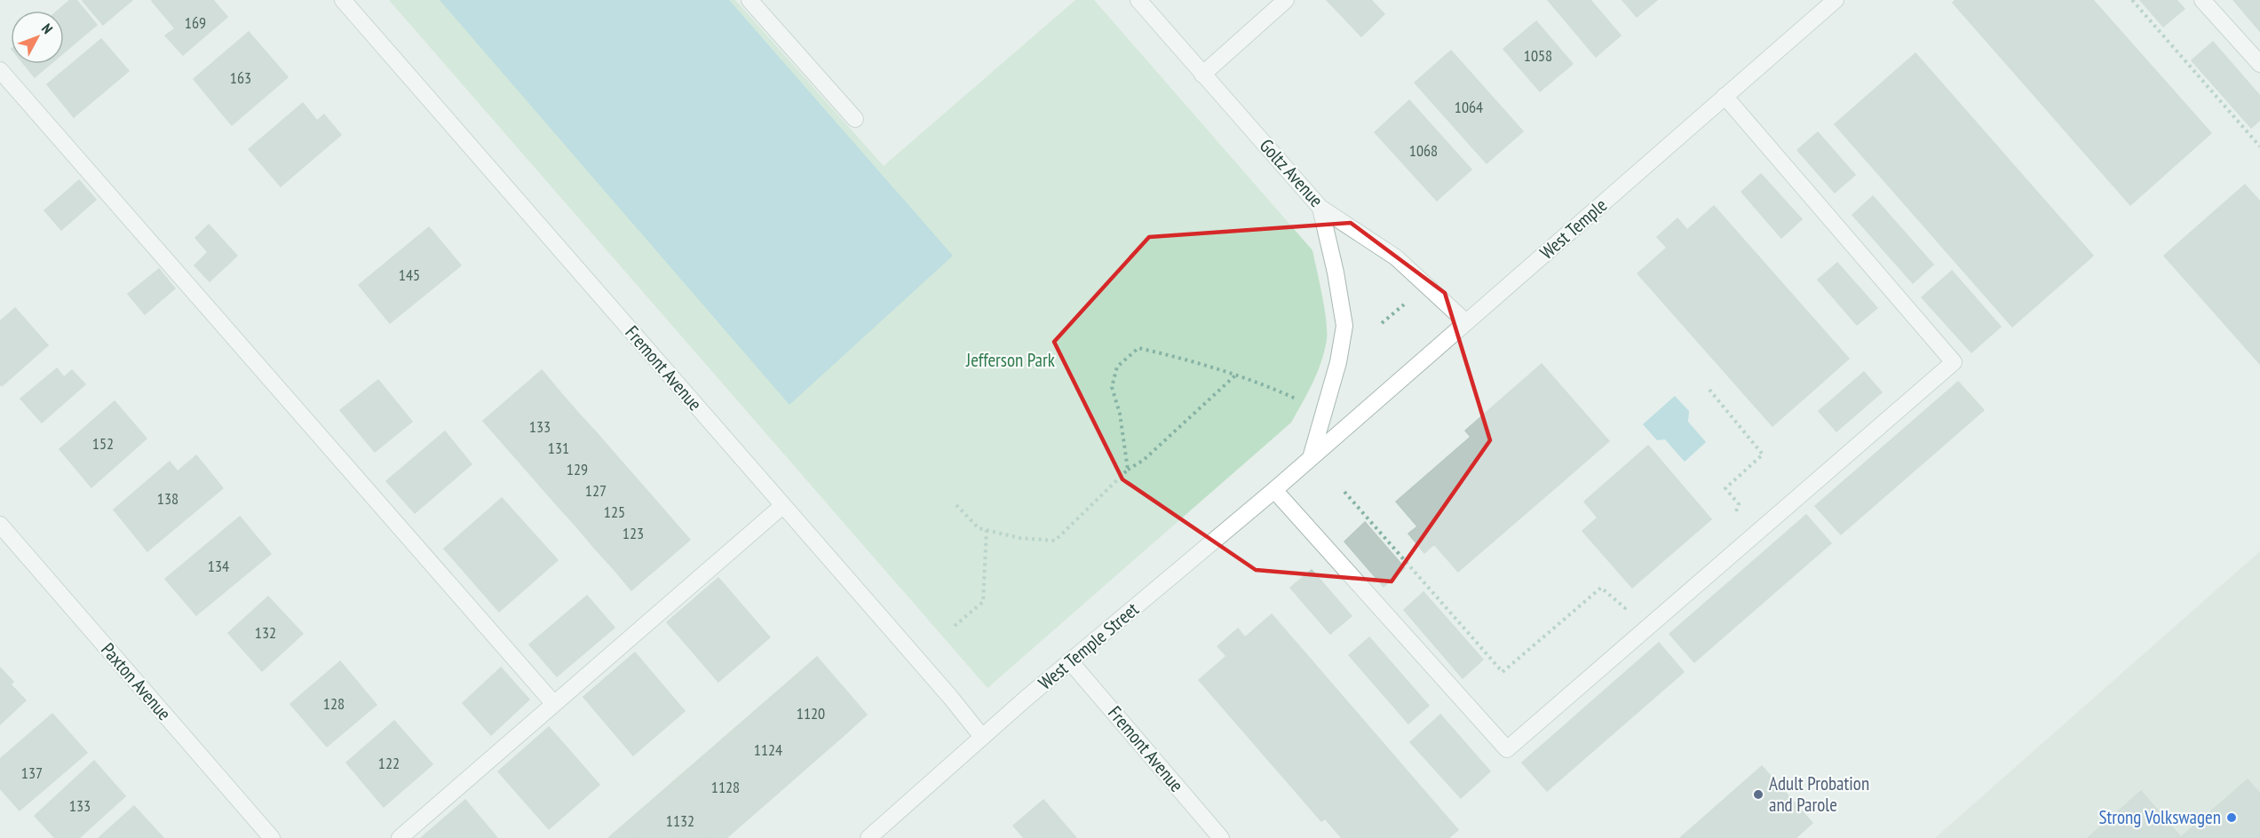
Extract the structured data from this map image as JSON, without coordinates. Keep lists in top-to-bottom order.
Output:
{
  "streets": {
    "street": [
      "Goltz Avenue",
      "West Temple",
      "Fremont Avenue",
      "West Temple Street",
      "Paxton Avenue"
    ]
  },
  "crossings": [
    ["Goltz Avenue", "West Temple"],
    ["West Temple", "West Temple Street"],
    ["Fremont Avenue", "West Temple Street"]
  ],
  "parks": ["Jefferson Park"],
  "places": ["Adult Probation and Parole", "Strong Volkswagen"],
  "house_numbers": [
    "169",
    "1058",
    "163",
    "1064",
    "1068",
    "145",
    "133",
    "152",
    "131",
    "129",
    "127",
    "138",
    "125",
    "123",
    "134",
    "132",
    "128",
    "1120",
    "1124",
    "122",
    "137",
    "1128",
    "133",
    "1132"
  ],
  "north": "top right"
}
